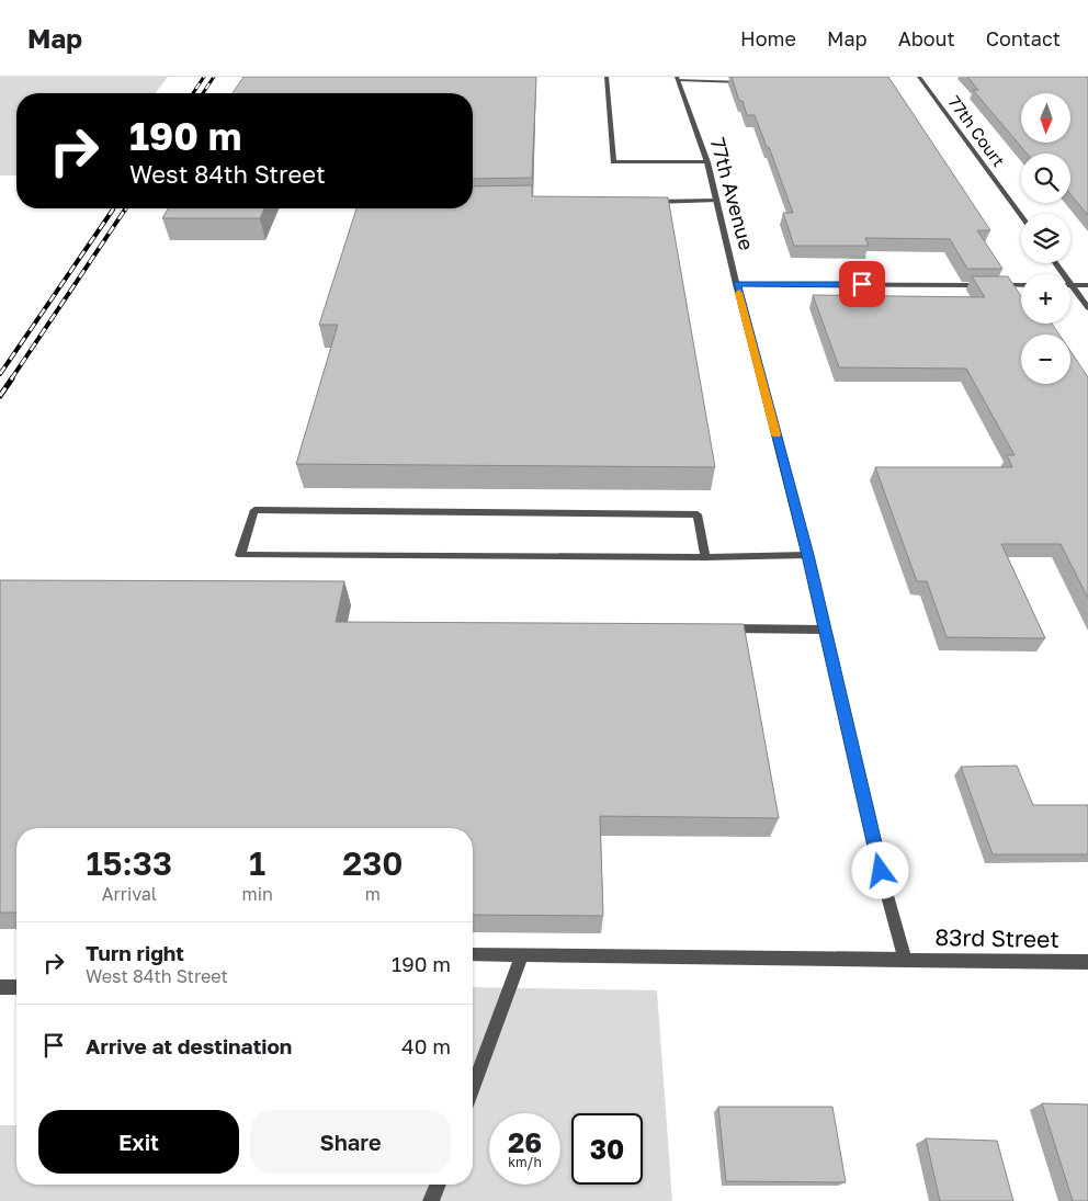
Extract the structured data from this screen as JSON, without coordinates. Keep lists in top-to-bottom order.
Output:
{
  "streets": {
    "street": ["77th Court", "77th Avenue", "83rd Street"]
  },
  "crossings": [
    ["77th Avenue", "83rd Street"]
  ],
  "north": "bottom",
  "page": {
    "header": "Map",
    "nav": [
      "Home",
      "Map",
      "About",
      "Contact"
    ],
    "map_buttons": ["+", "−"],
    "turn": ["190 m", "West 84th Street"],
    "eta": [
      "15:33",
      "Arrival",
      "1",
      "min",
      "230",
      "m"
    ],
    "list": [
      {
        "name": "Turn right",
        "note": "West 84th Street",
        "value": "190 m"
      },
      {
        "name": "Arrive at destination",
        "value": "40 m"
      }
    ],
    "buttons": ["Exit", "Share"],
    "speed": "26 km/h",
    "limit": "30"
  }
}
